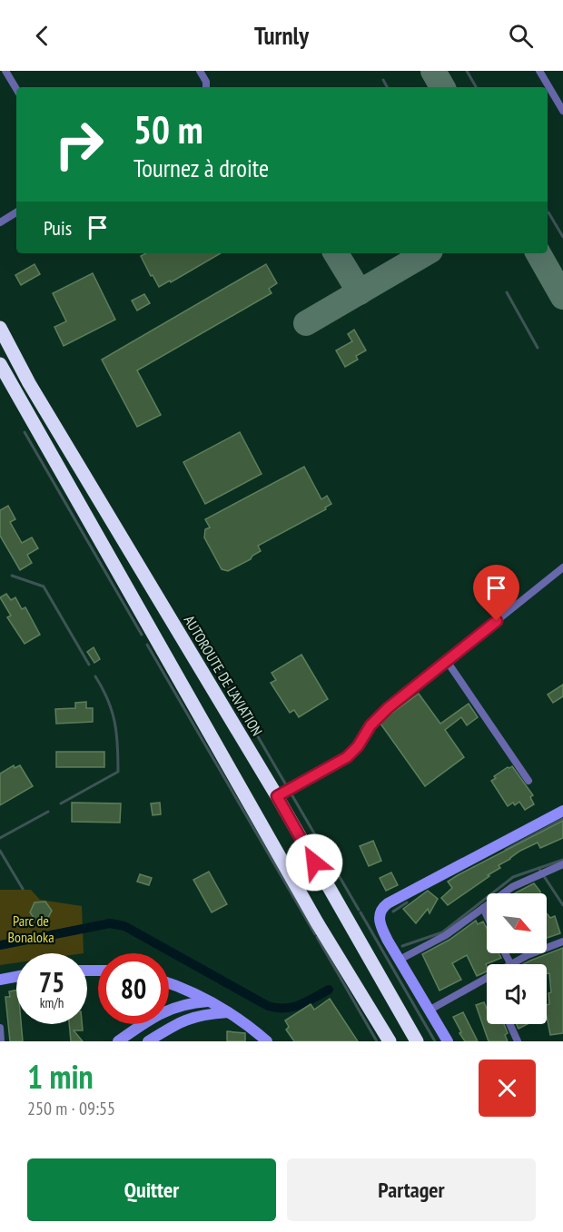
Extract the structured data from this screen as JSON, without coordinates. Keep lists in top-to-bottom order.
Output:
{
  "streets": {
    "highway": ["AUTOROUTE DE L'AVIATION"]
  },
  "parks": ["Parc de Bonaloka"],
  "north": "bottom right",
  "page": {
    "header": "Turnly",
    "turn": ["50 m", "Tournez à droite"],
    "then": "Puis",
    "speed": "75 km/h",
    "limit": "80",
    "heading": ["1 min", "250 m · 09:55"],
    "buttons": ["Quitter", "Partager"]
  }
}
